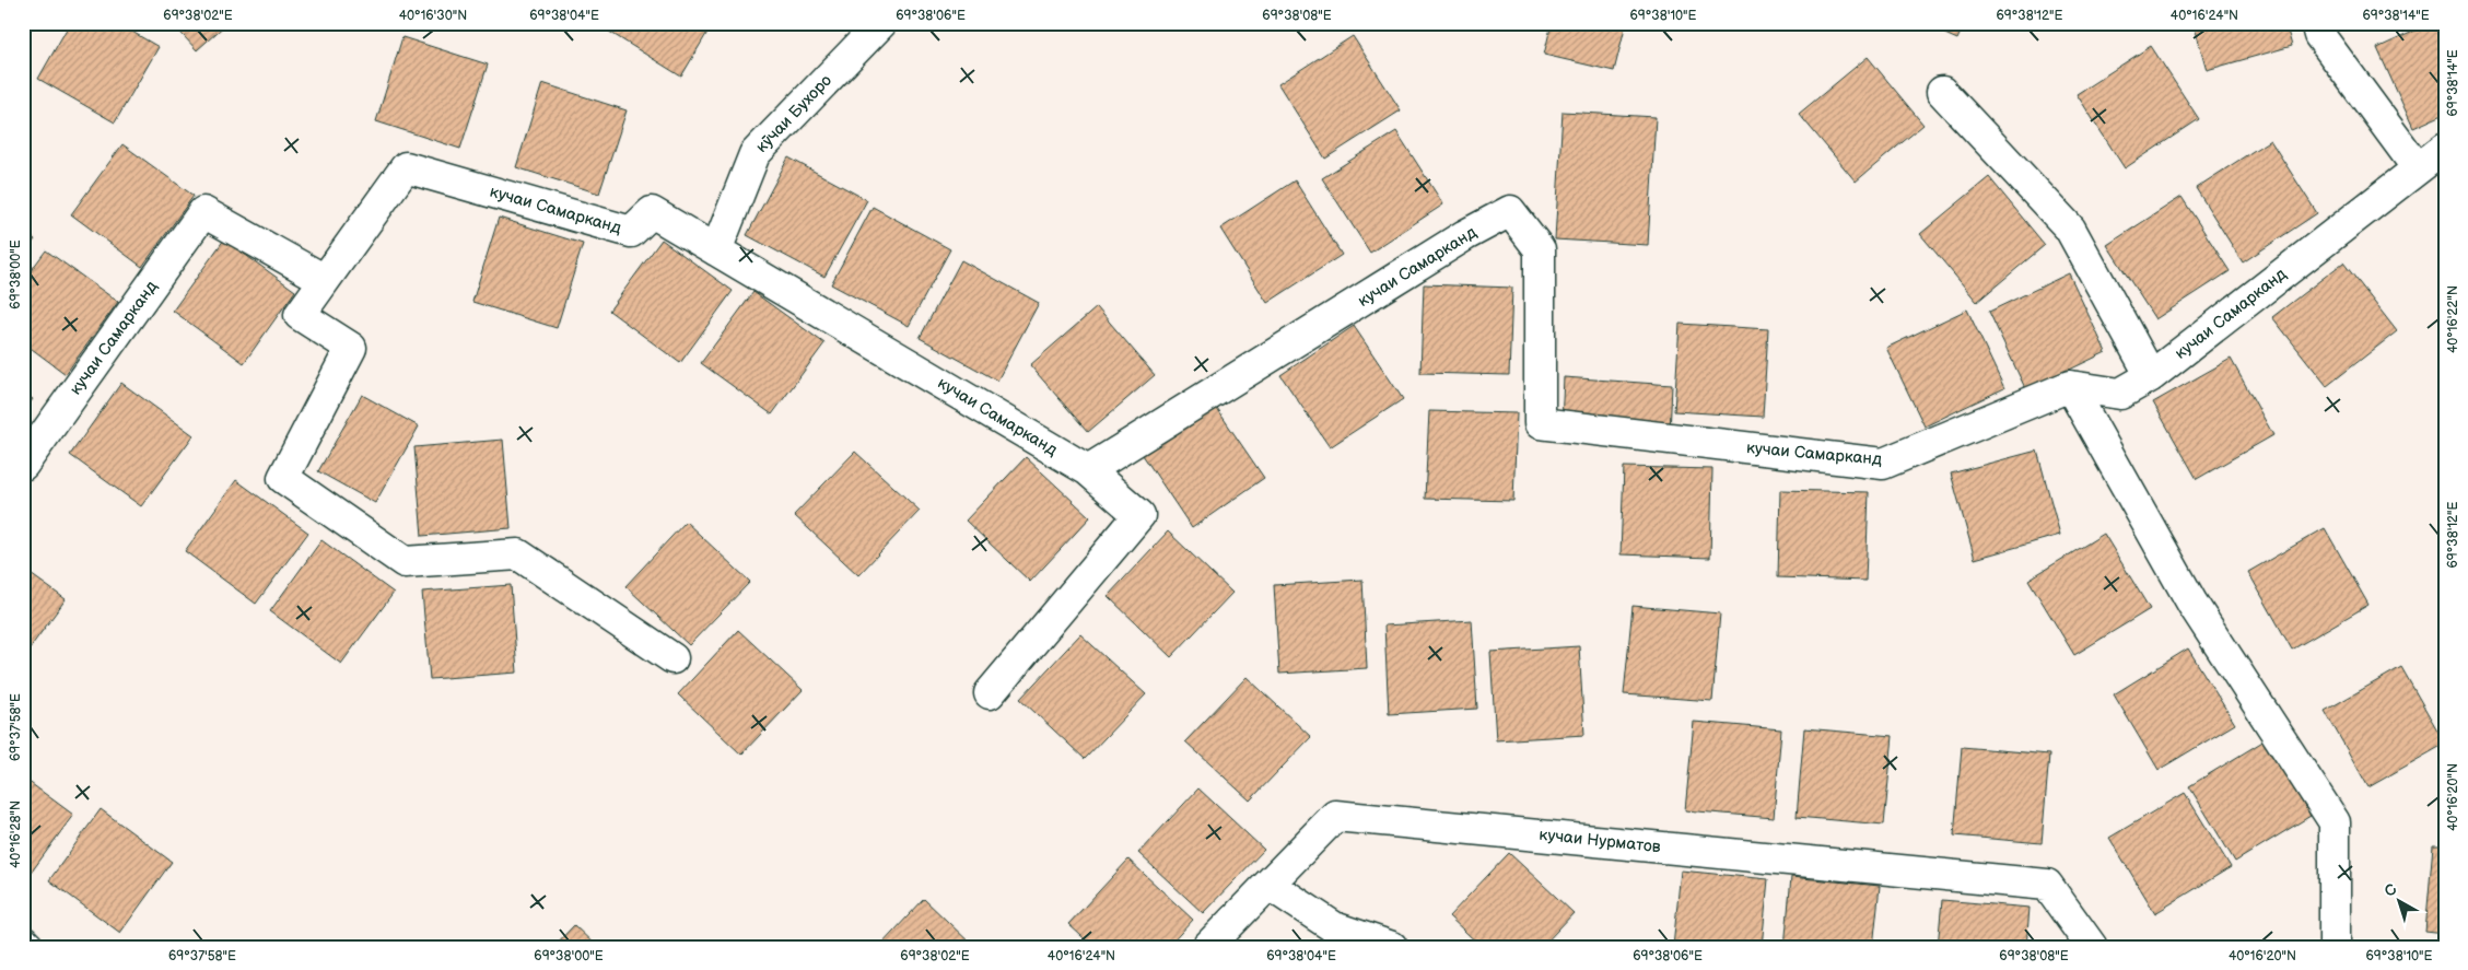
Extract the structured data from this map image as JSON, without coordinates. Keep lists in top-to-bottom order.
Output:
{
  "streets": {
    "street": ["кӯчаи Бухоро", "кучаи Самарканд", "кучаи Нурматов"]
  },
  "crossings": [
    ["кӯчаи Бухоро", "кучаи Самарканд"]
  ],
  "north": "top left",
  "coordinates": [
    "69°38'02\"E",
    "40°16'30\"N",
    "69°38'04\"E",
    "69°38'06\"E",
    "69°38'08\"E",
    "69°38'10\"E",
    "69°38'12\"E",
    "40°16'24\"N",
    "69°38'14\"E",
    "69°38'00\"E",
    "40°16'22\"N",
    "69°37'58\"E",
    "40°16'20\"N",
    "40°16'28\"N"
  ]
}
